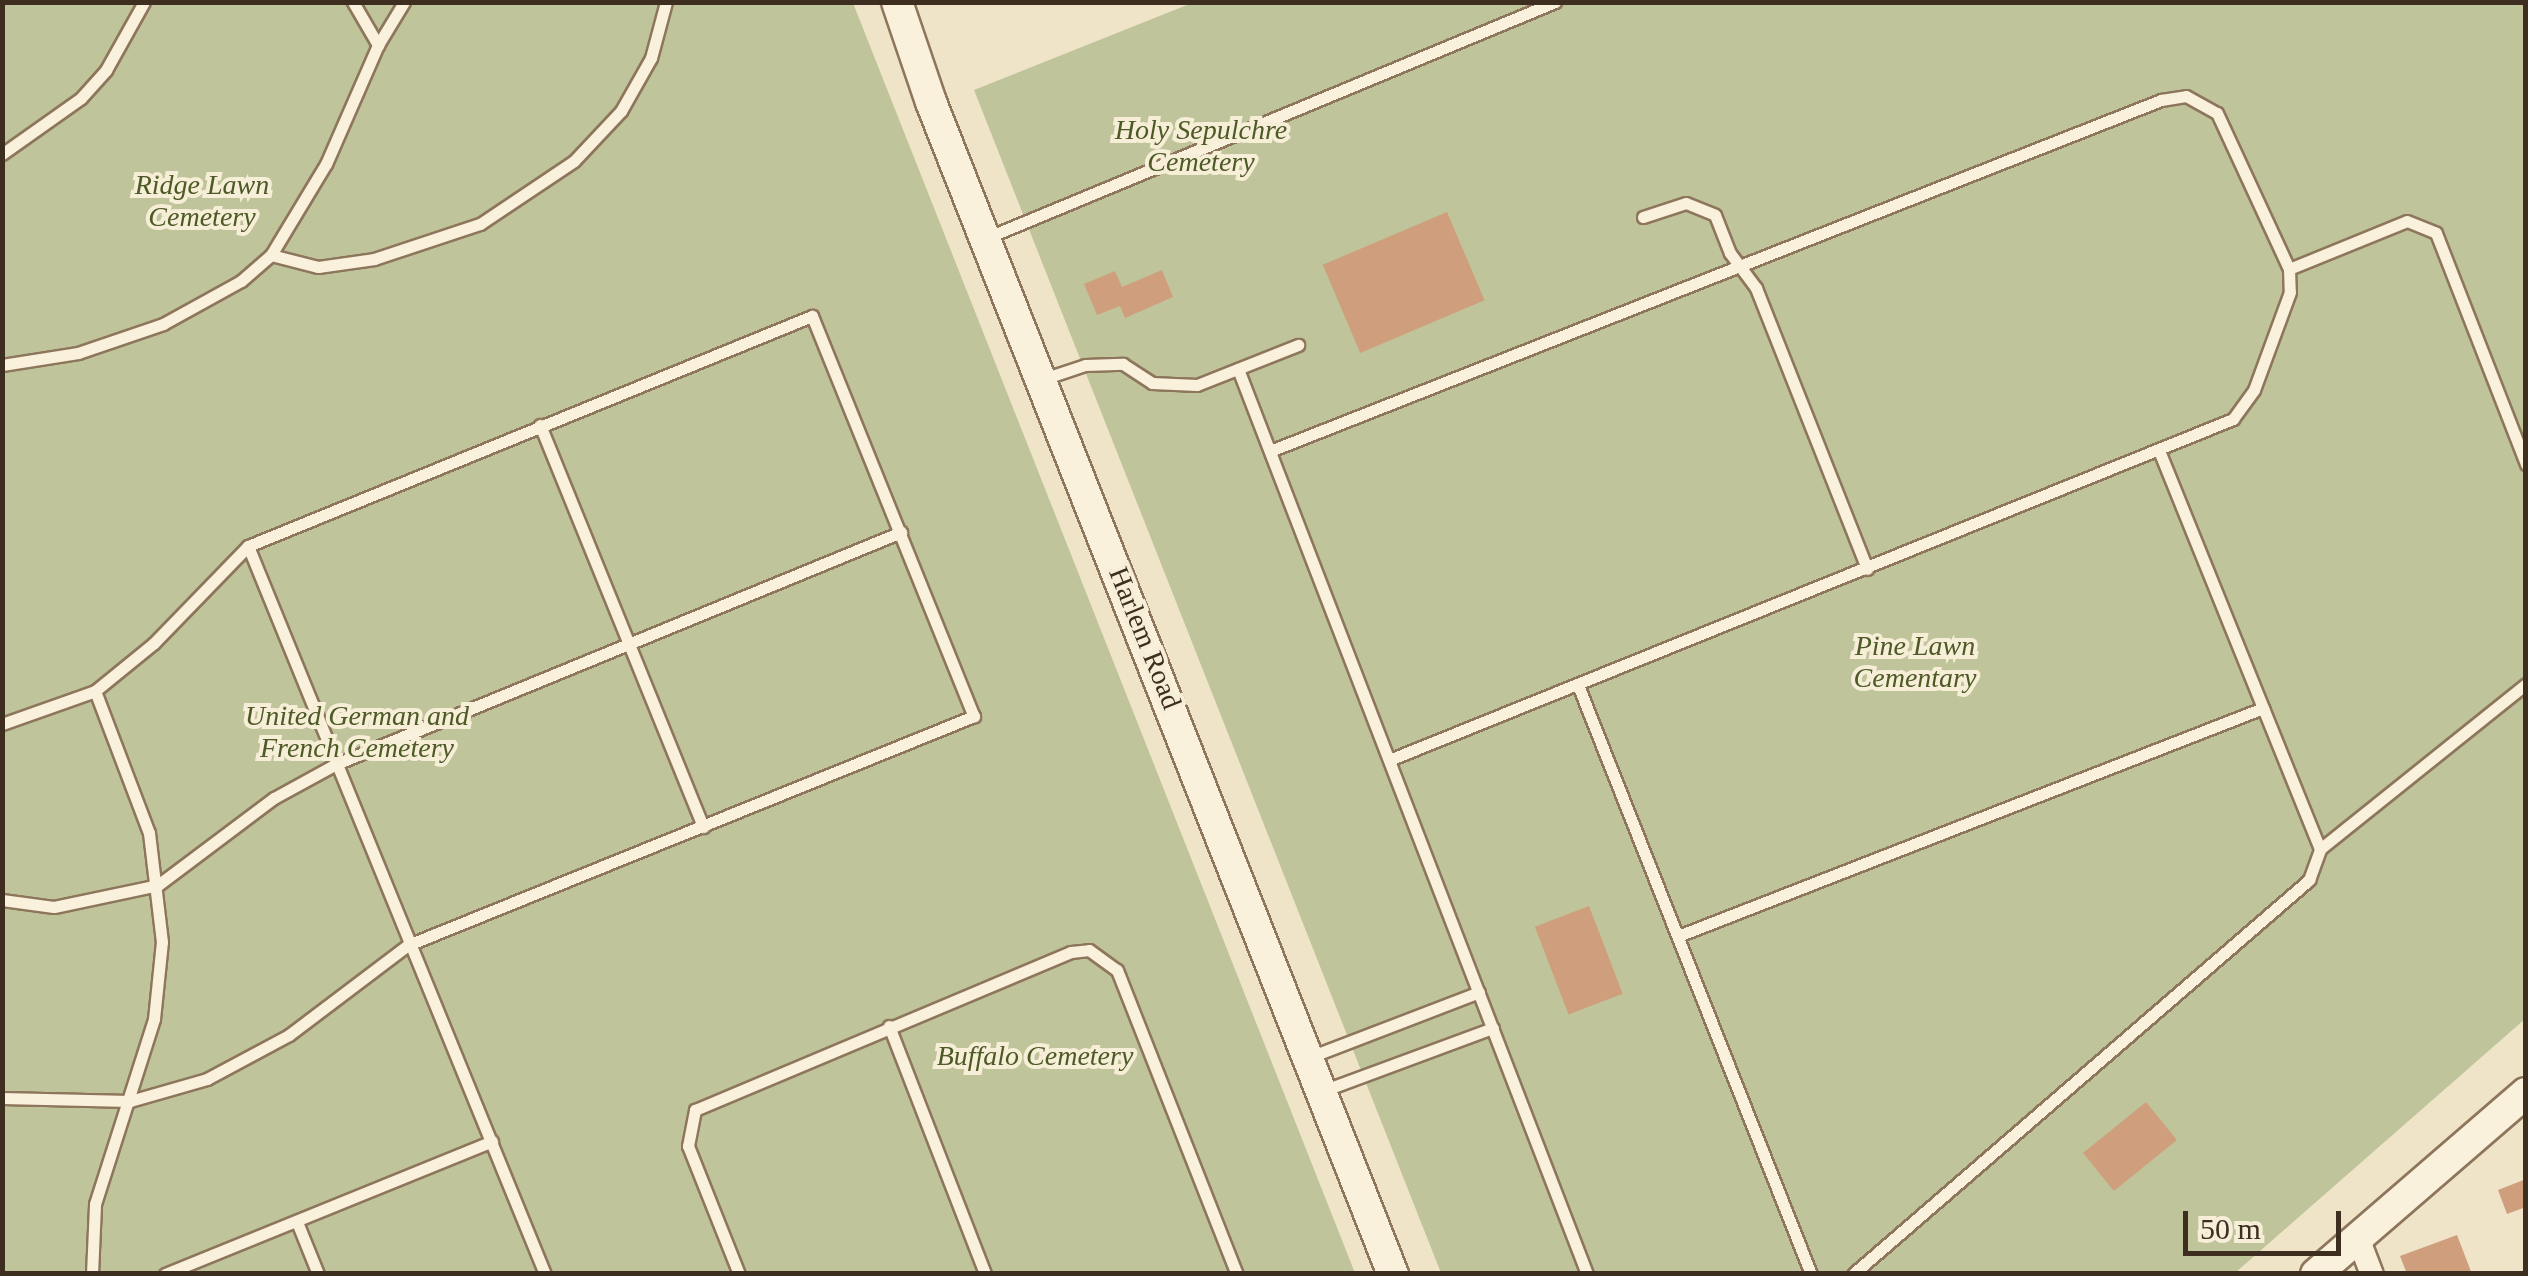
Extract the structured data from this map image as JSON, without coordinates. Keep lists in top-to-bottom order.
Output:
{
  "streets": {
    "main road": ["Harlem Road"]
  },
  "parks": [
    "Holy Sepulchre Cemetery",
    "Ridge Lawn Cemetery",
    "Pine Lawn Cementary",
    "United German and French Cemetery",
    "Buffalo Cemetery"
  ],
  "scale_bar": "50 m"
}
